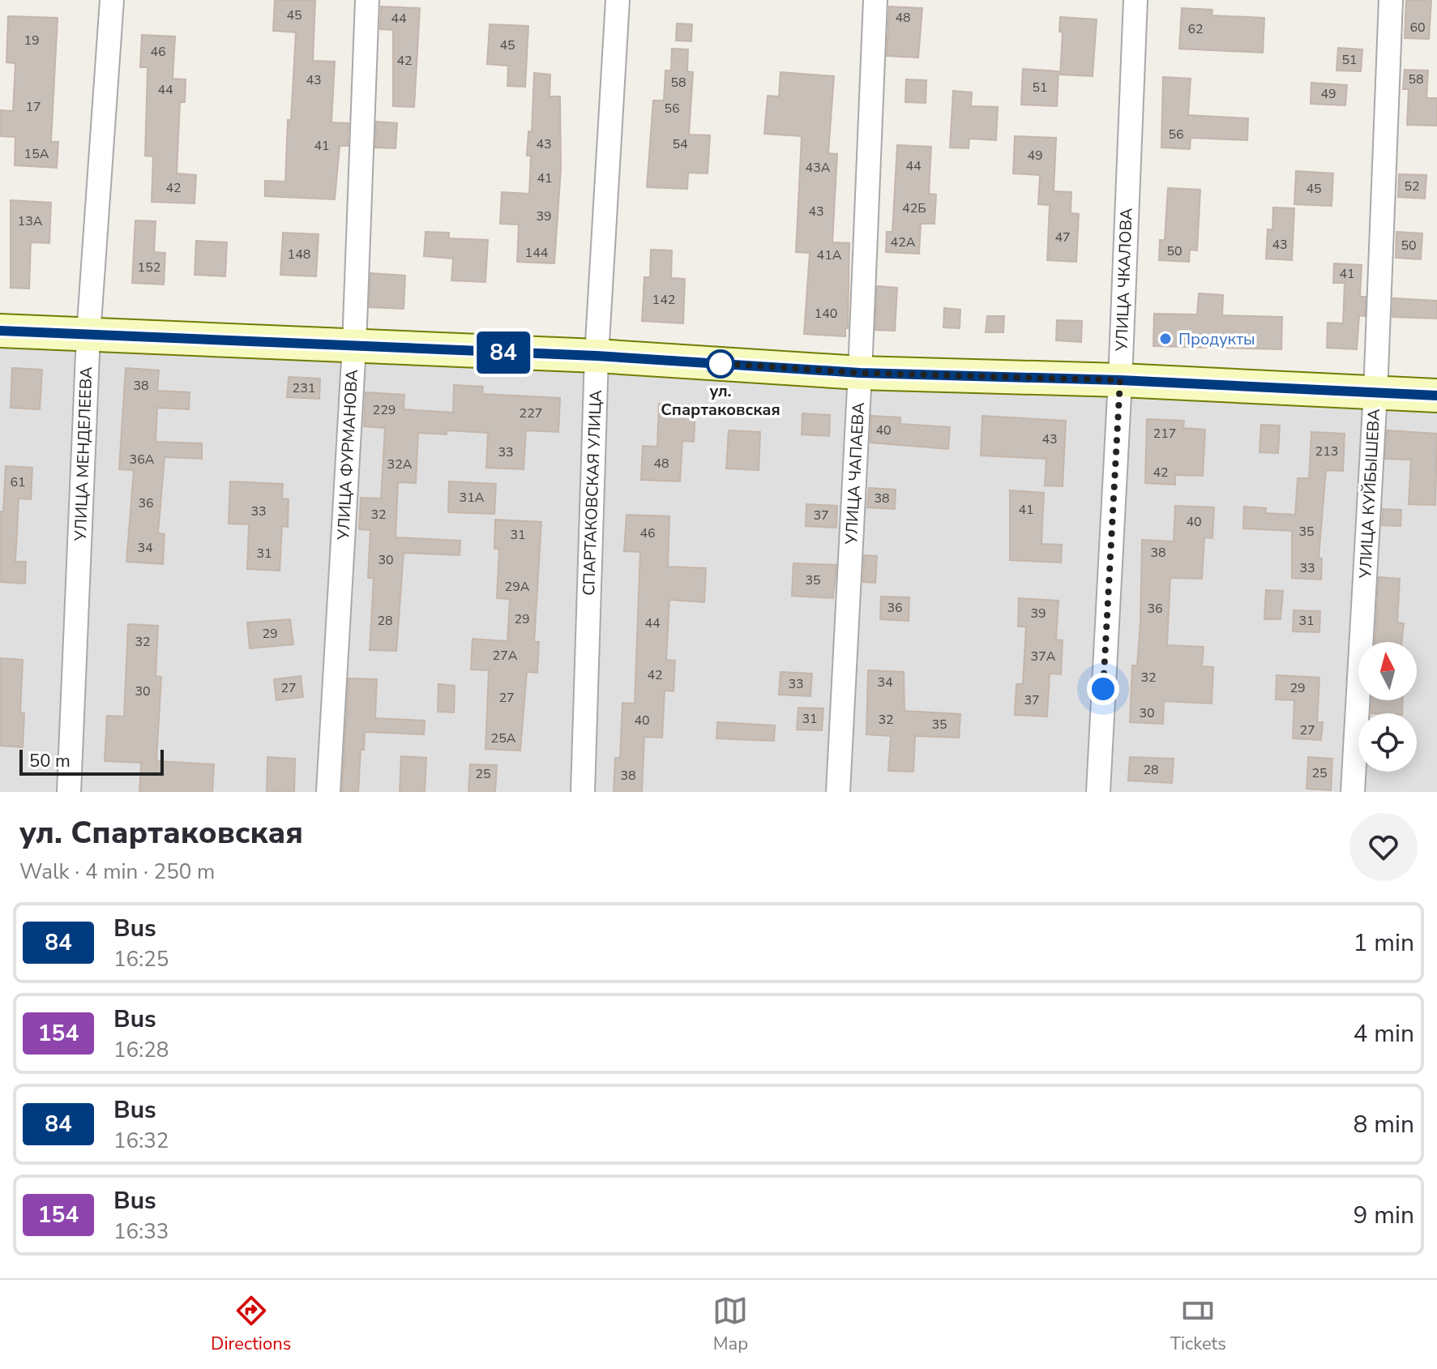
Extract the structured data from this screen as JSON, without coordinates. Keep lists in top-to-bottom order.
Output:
{
  "streets": {
    "street": [
      "УЛИЦА ЧКАЛОВА",
      "УЛИЦА МЕНДЕЛЕЕВА",
      "УЛИЦА ФУРМАНОВА",
      "УЛИЦА ЧАПАЕВА",
      "СПАРТАКОВСКАЯ УЛИЦА",
      "УЛИЦА КУЙБЫШЕВА"
    ]
  },
  "places": ["Продукты", "ул. Спартаковская"],
  "lines": ["bus line 84"],
  "house_numbers": [
    "45",
    "48",
    "44",
    "60",
    "62",
    "19",
    "45",
    "46",
    "51",
    "42",
    "58",
    "43",
    "58",
    "51",
    "44",
    "49",
    "17",
    "56",
    "56",
    "43",
    "54",
    "41",
    "15А",
    "49",
    "44",
    "43А",
    "41",
    "52",
    "42",
    "45",
    "42Б",
    "43",
    "39",
    "13А",
    "47",
    "42А",
    "43",
    "50",
    "50",
    "144",
    "148",
    "41А",
    "152",
    "41",
    "142",
    "140",
    "38",
    "231",
    "229",
    "227",
    "40",
    "217",
    "43",
    "213",
    "33",
    "36А",
    "48",
    "32А",
    "42",
    "61",
    "31А",
    "38",
    "36",
    "41",
    "33",
    "32",
    "37",
    "40",
    "35",
    "46",
    "31",
    "34",
    "38",
    "31",
    "30",
    "33",
    "35",
    "29А",
    "36",
    "36",
    "39",
    "29",
    "28",
    "31",
    "44",
    "29",
    "32",
    "27А",
    "37А",
    "42",
    "32",
    "34",
    "33",
    "27",
    "29",
    "30",
    "27",
    "37",
    "30",
    "31",
    "32",
    "40",
    "35",
    "27",
    "25А",
    "28",
    "25",
    "25",
    "38"
  ],
  "scale_bar": "50 m",
  "north": "top",
  "page": {
    "on_map": "84",
    "scale": "50 m",
    "heading": ["ул. Спартаковская", "Walk · 4 min · 250 m"],
    "list": [
      {
        "mark": "84",
        "name": "Bus",
        "note": "16:25",
        "value": "1 min"
      },
      {
        "mark": "154",
        "name": "Bus",
        "note": "16:28",
        "value": "4 min"
      },
      {
        "mark": "84",
        "name": "Bus",
        "note": "16:32",
        "value": "8 min"
      },
      {
        "mark": "154",
        "name": "Bus",
        "note": "16:33",
        "value": "9 min"
      }
    ],
    "tabs": ["Directions", "Map", "Tickets"]
  }
}
